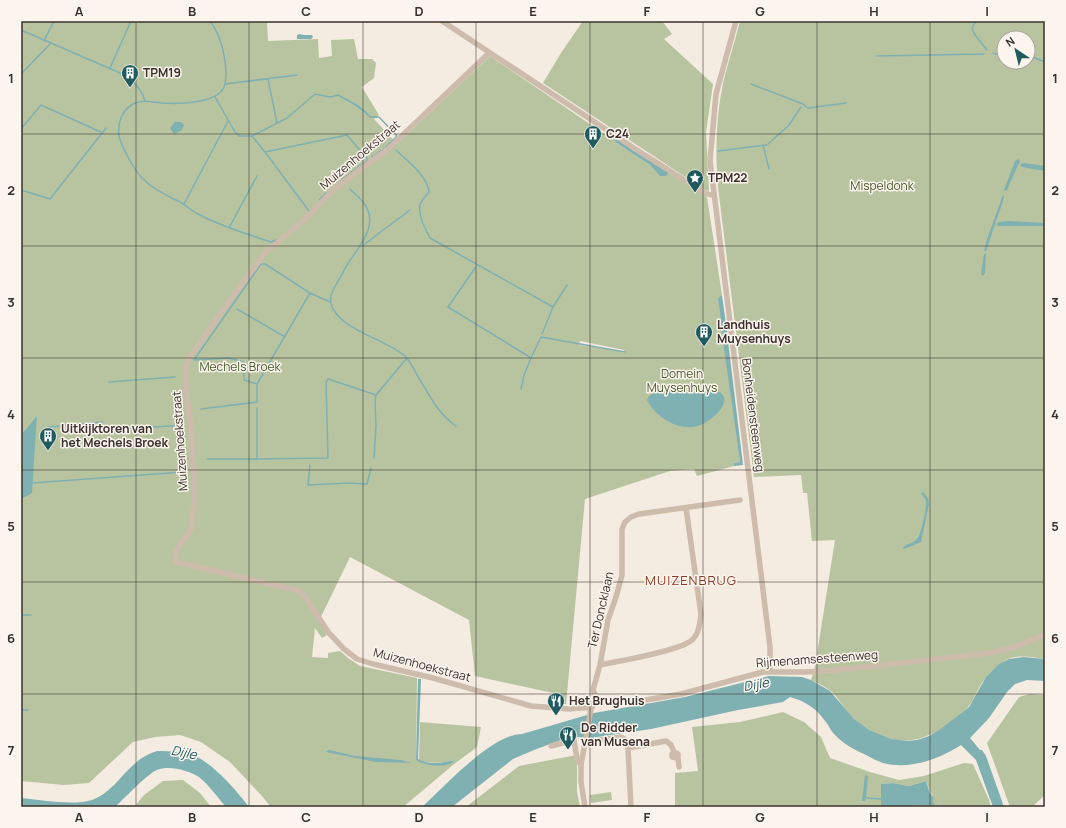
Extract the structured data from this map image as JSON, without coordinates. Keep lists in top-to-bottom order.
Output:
{
  "streets": {
    "street": [
      "Muizenhoekstraat",
      "Bonheidensteenweg",
      "Ter Doncklaan",
      "Rijmenamsesteenweg"
    ]
  },
  "crossings": [
    ["Bonheidensteenweg", "Rijmenamsesteenweg"],
    ["Ter Doncklaan", "Rijmenamsesteenweg"]
  ],
  "districts": ["MUIZENBRUG"],
  "water": ["Dijle"],
  "parks": ["Mispeldonk", "Mechels Broek", "Domein Muysenhuys"],
  "places": {
    "building": [
      "TPM19",
      "C24",
      "Landhuis Muysenhuys",
      "Uitkijktoren van het Mechels Broek"
    ],
    "place": ["TPM22"],
    "restaurant": ["Het Brughuis", "De Ridder van Musena"]
  },
  "north": "top left",
  "grid": {
    "columns": [
      "A",
      "B",
      "C",
      "D",
      "E",
      "F",
      "G",
      "H",
      "I"
    ],
    "rows": [
      "1",
      "2",
      "3",
      "4",
      "5",
      "6",
      "7"
    ]
  }
}
